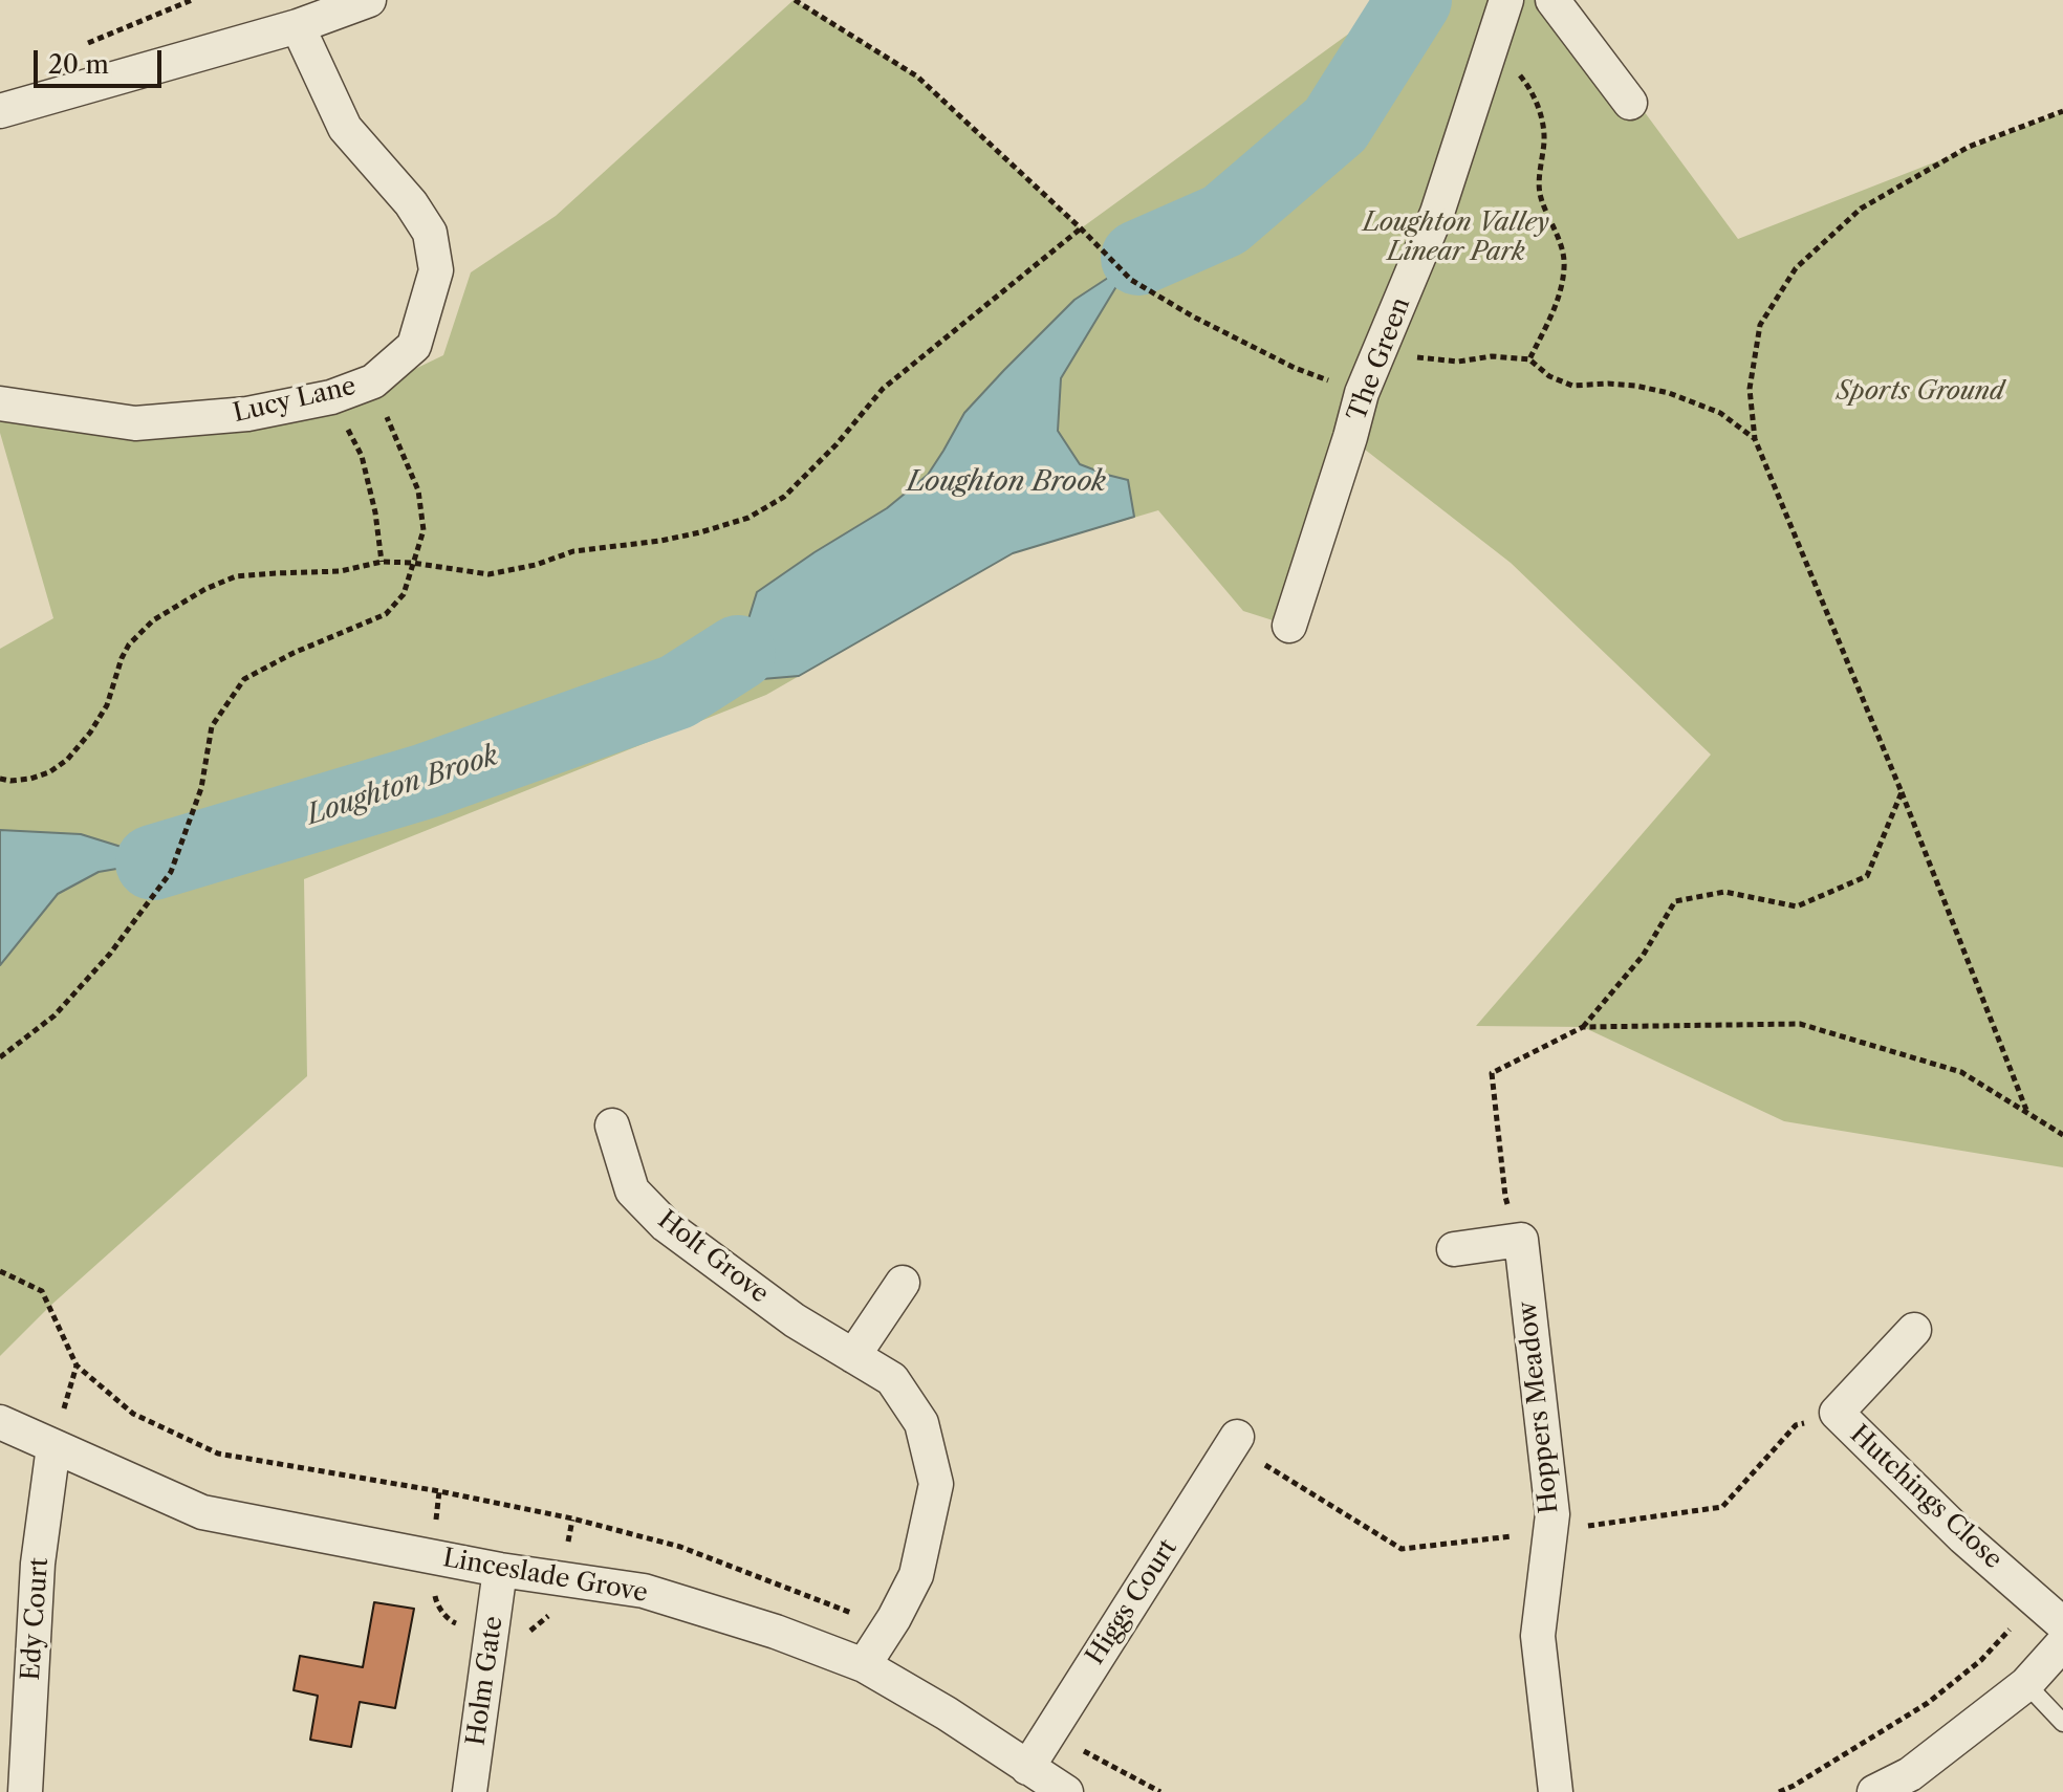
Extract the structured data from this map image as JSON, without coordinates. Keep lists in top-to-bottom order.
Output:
{
  "streets": {
    "street": [
      "The Green",
      "Lucy Lane",
      "Holt Grove",
      "Hoppers Meadow",
      "Hutchings Close",
      "Linceslade Grove",
      "Higgs Court",
      "Edy Court",
      "Holm Gate"
    ]
  },
  "crossings": [
    ["Holt Grove", "Linceslade Grove"],
    ["Linceslade Grove", "Higgs Court"],
    ["Linceslade Grove", "Edy Court"],
    ["Linceslade Grove", "Holm Gate"]
  ],
  "water": ["Loughton Brook"],
  "parks": ["Loughton Valley Linear Park", "Sports Ground"],
  "scale_bar": "20 m"
}
